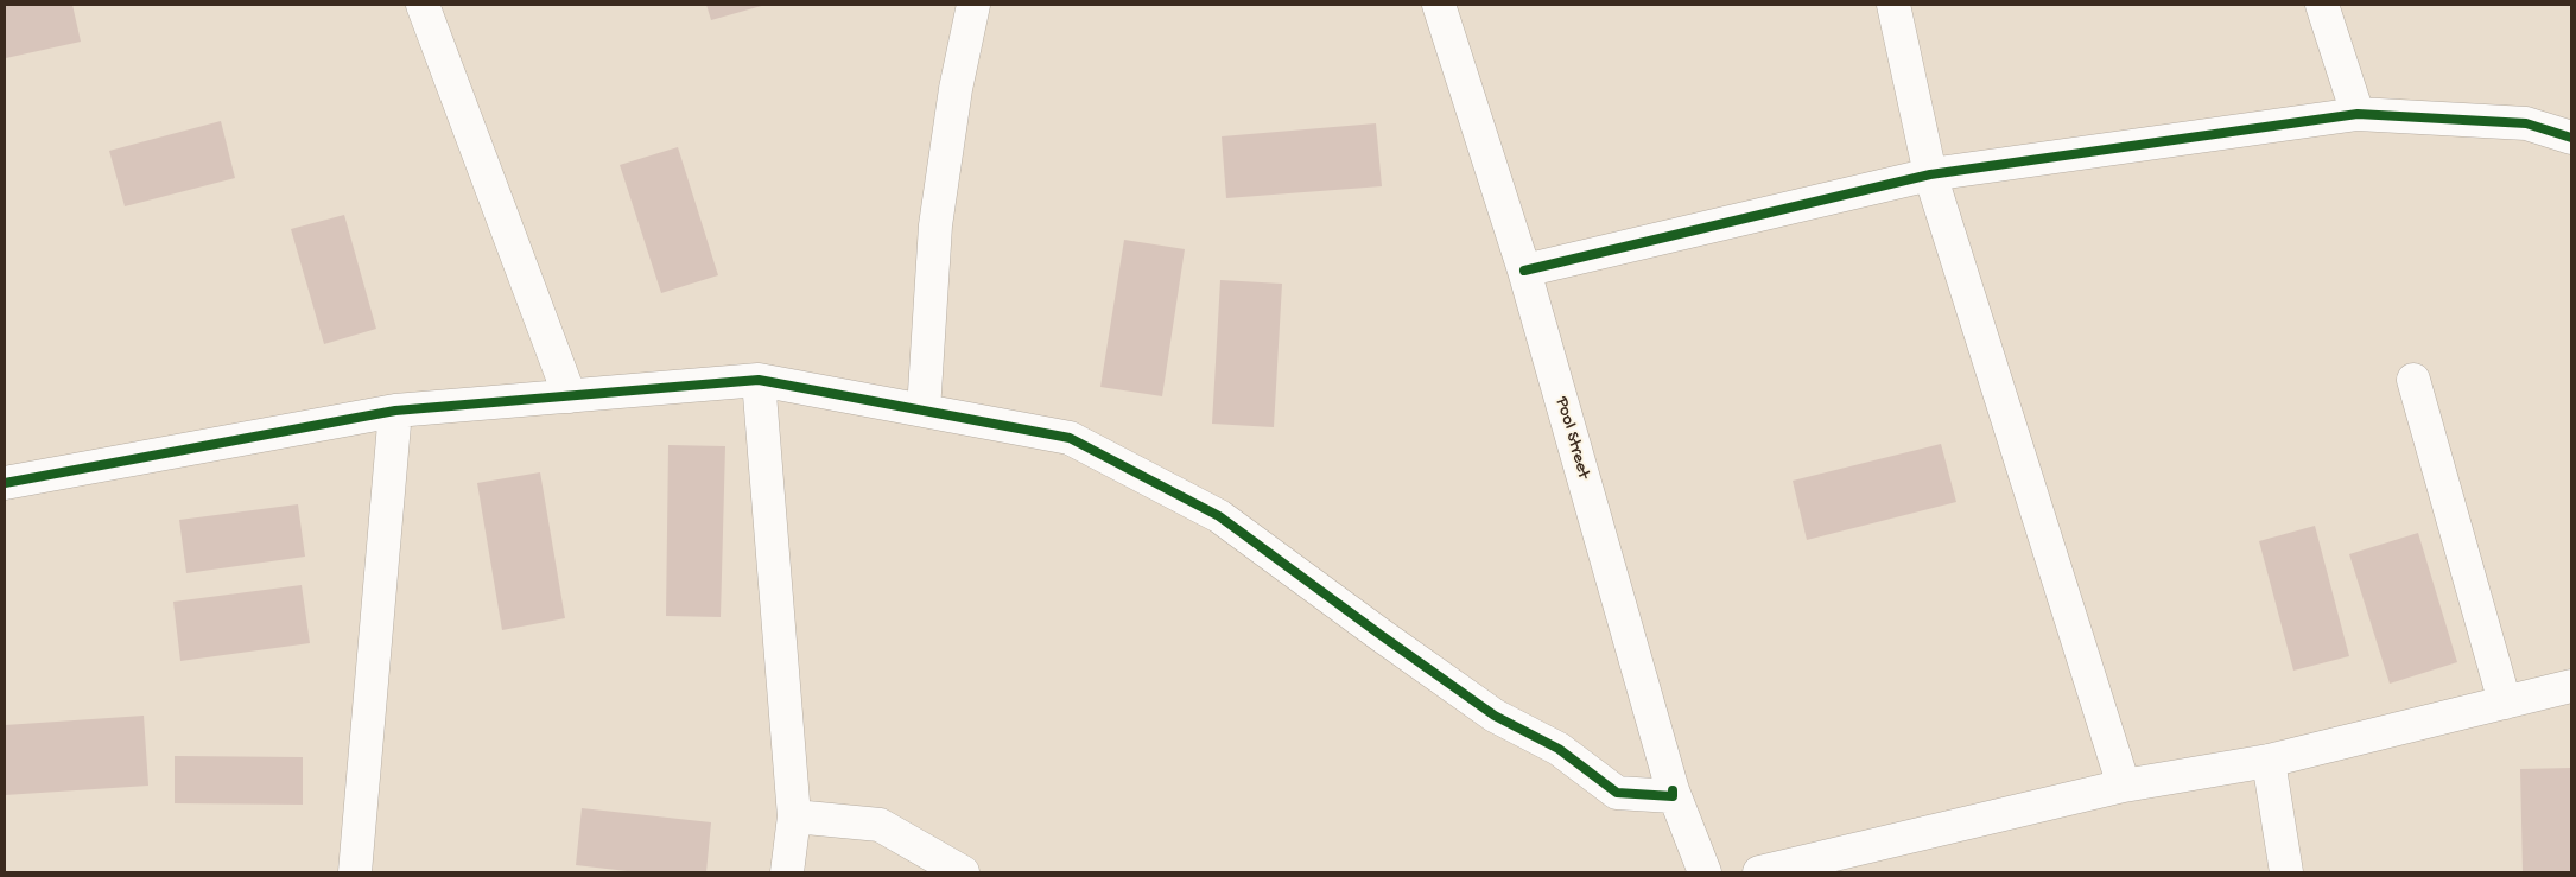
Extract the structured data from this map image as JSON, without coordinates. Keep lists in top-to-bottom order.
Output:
{
  "streets": {
    "street": ["Pool Street"]
  }
}
